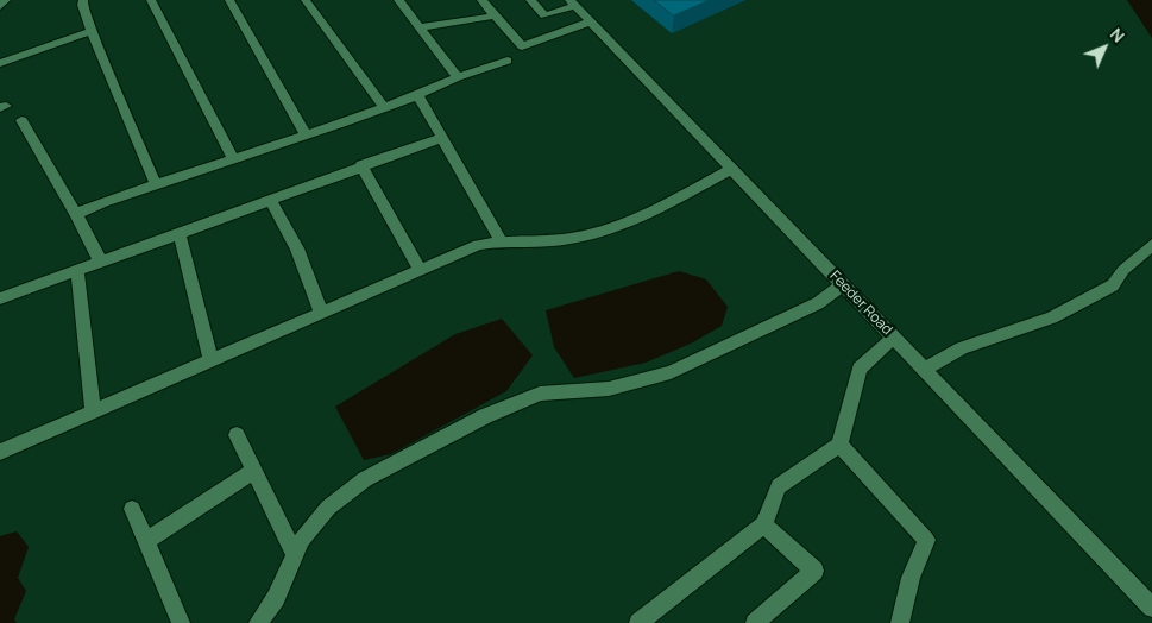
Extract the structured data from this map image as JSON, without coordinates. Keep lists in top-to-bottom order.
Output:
{
  "streets": {
    "street": ["Feeder Road"]
  },
  "north": "top right"
}
